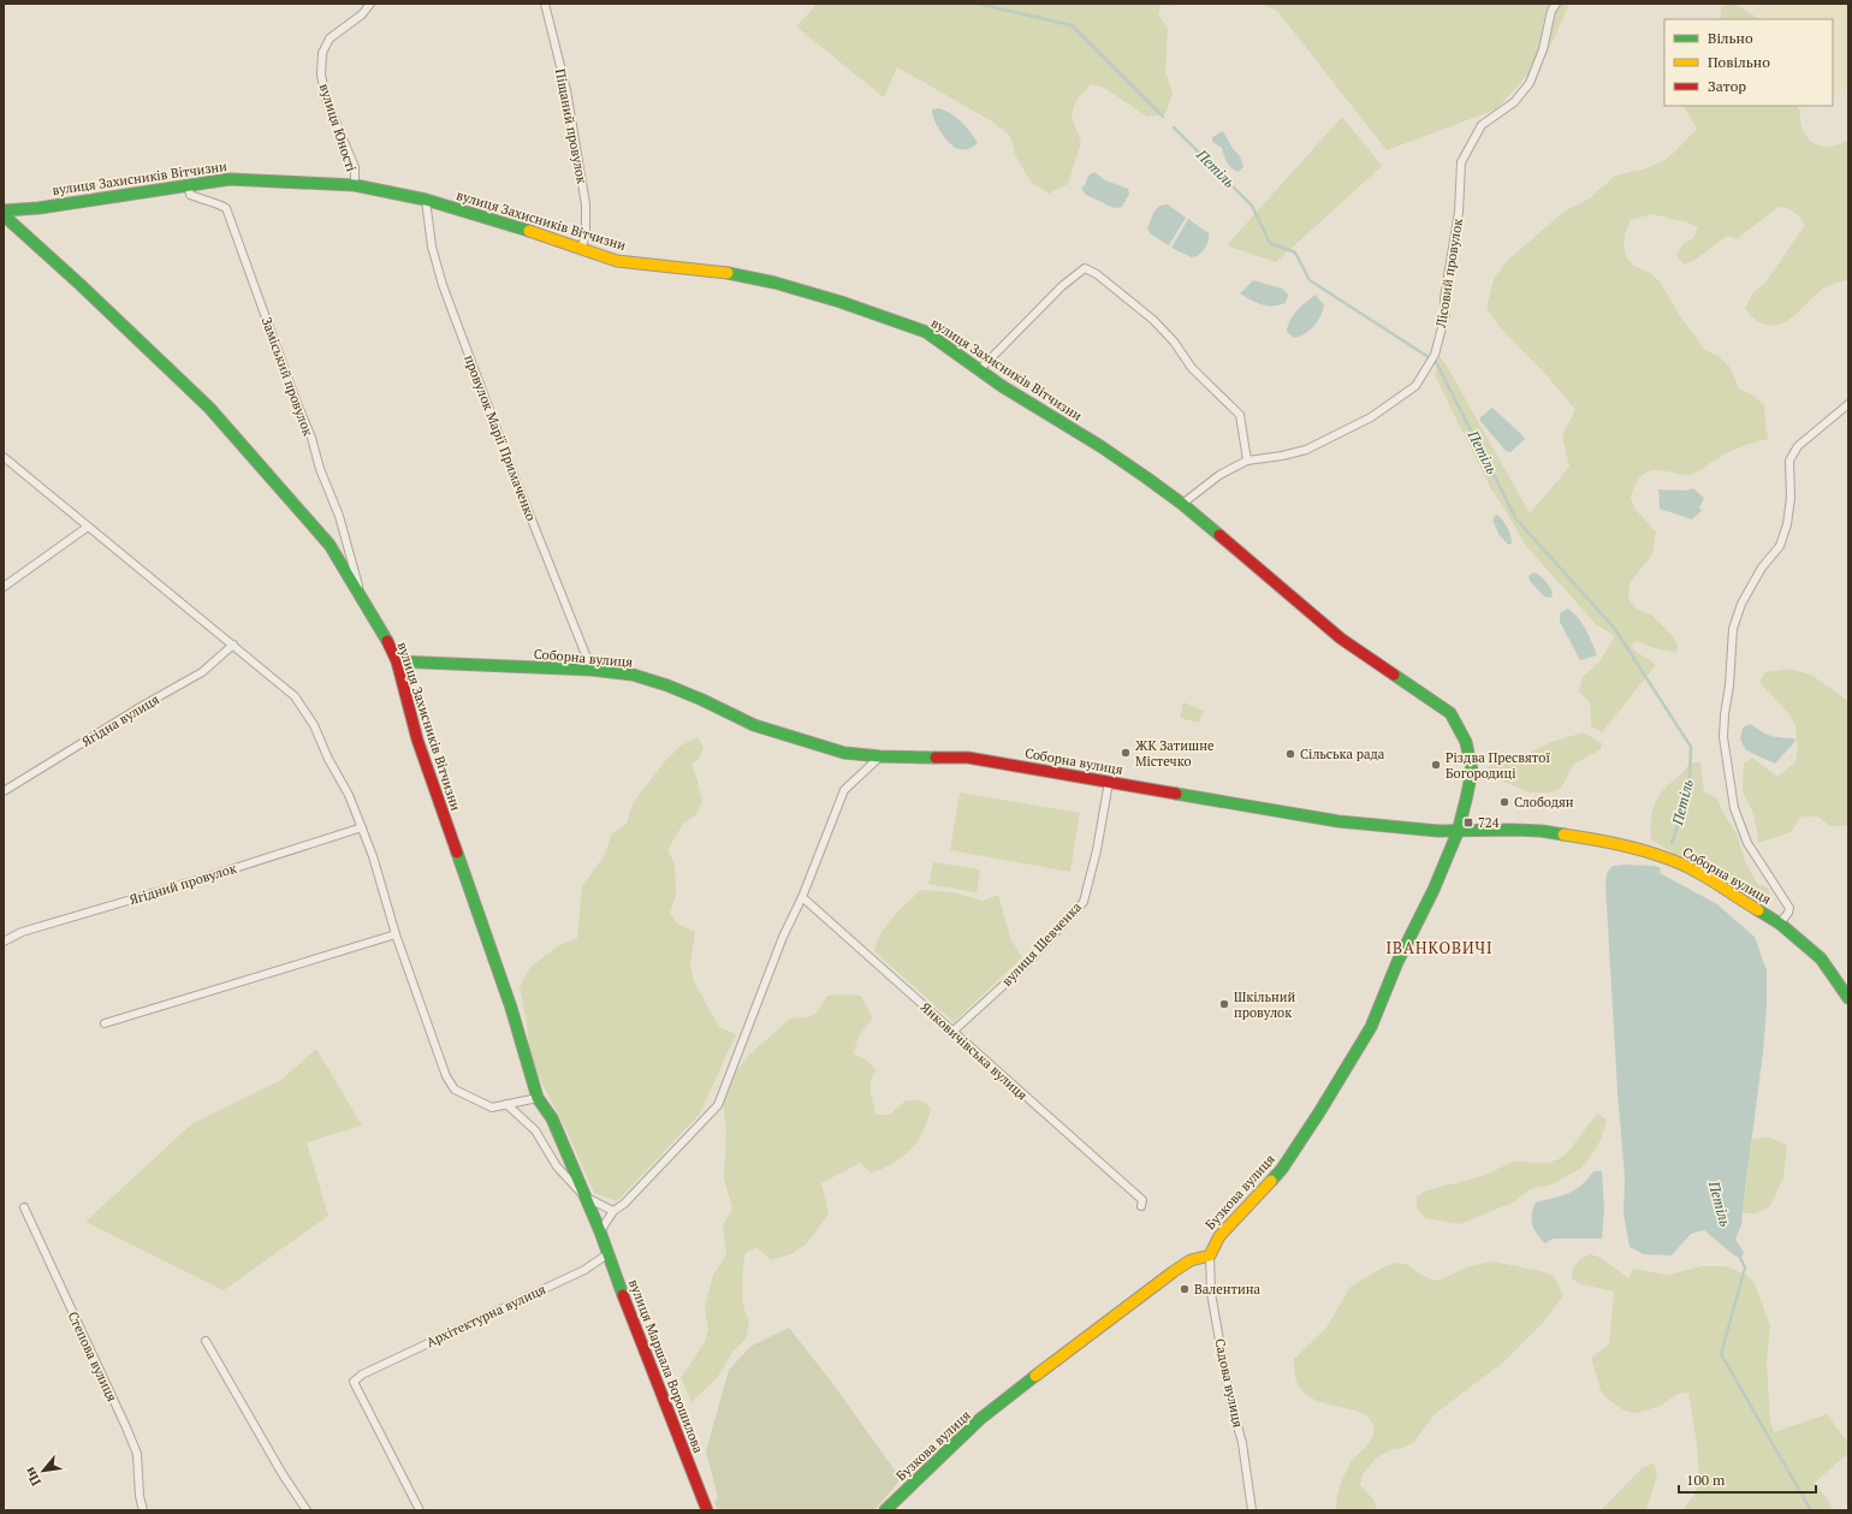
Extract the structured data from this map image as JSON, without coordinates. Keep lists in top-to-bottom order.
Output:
{
  "streets": {
    "street": [
      "Піщаний провулок",
      "вулиця Юності",
      "вулиця Захисників Вітчизни",
      "Лісовий провулок",
      "Заміський провулок",
      "провулок Марії Примаченко",
      "Соборна вулиця",
      "Ягідна вулиця",
      "Ягідний провулок",
      "вулиця Шевченка",
      "Янковичівська вулиця",
      "Бузкова вулиця",
      "Архітектурна вулиця",
      "Степова вулиця",
      "вулиця Маршала Ворошилова",
      "Садова вулиця"
    ]
  },
  "crossings": [
    ["Піщаний провулок", "вулиця Захисників Вітчизни"],
    ["вулиця Юності", "вулиця Захисників Вітчизни"],
    ["вулиця Захисників Вітчизни", "Лісовий провулок"],
    ["вулиця Захисників Вітчизни", "Заміський провулок"],
    ["вулиця Захисників Вітчизни", "провулок Марії Примаченко"],
    ["вулиця Захисників Вітчизни", "Соборна вулиця"],
    ["вулиця Захисників Вітчизни", "Бузкова вулиця"],
    ["вулиця Захисників Вітчизни", "вулиця Маршала Ворошилова"],
    ["провулок Марії Примаченко", "Соборна вулиця"],
    ["Соборна вулиця", "вулиця Шевченка"],
    ["Соборна вулиця", "Бузкова вулиця"],
    ["вулиця Шевченка", "Янковичівська вулиця"],
    ["Бузкова вулиця", "Садова вулиця"],
    ["Архітектурна вулиця", "вулиця Маршала Ворошилова"]
  ],
  "districts": ["ІВАНКОВИЧІ"],
  "water": ["Петіль"],
  "places": {
    "other": [
      "ЖК Затишне Містечко",
      "Cільська рада",
      "Різдва Пресвятої Богородиці",
      "Слободян",
      "Шкільний провулок",
      "Валентина"
    ],
    "transit": ["724"]
  },
  "legend": ["Вільно", "Повільно", "Затор"],
  "scale_bar": "100 m",
  "north": "bottom left"
}
